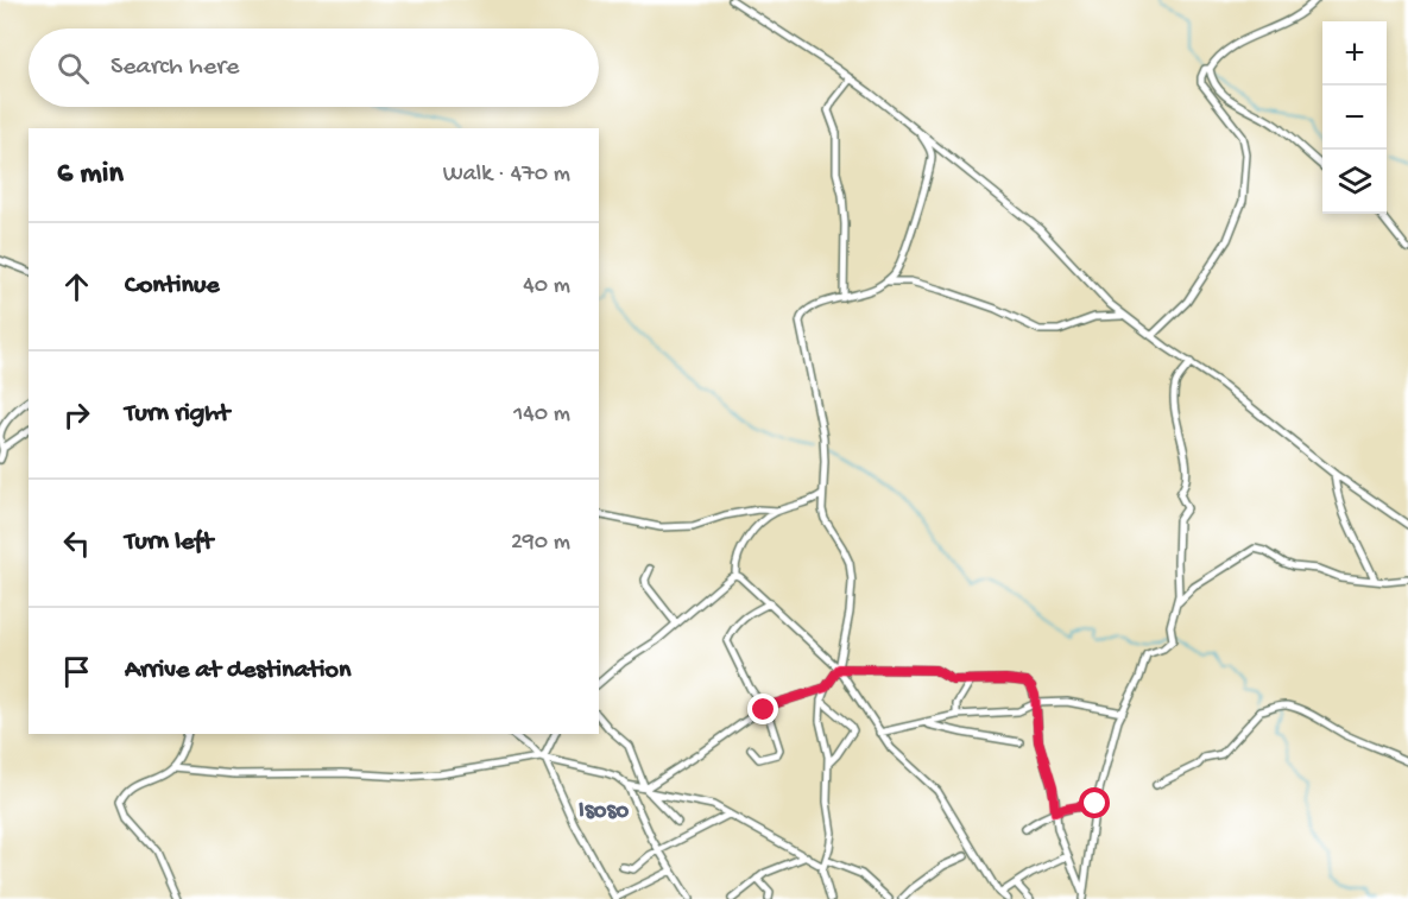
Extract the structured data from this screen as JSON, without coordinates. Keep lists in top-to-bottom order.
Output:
{
  "districts": ["Isoso"],
  "page": {
    "map_buttons": ["+", "−"],
    "search": "Search here",
    "heading": ["6 min", "Walk · 470 m"],
    "list": [
      ["Continue", "40 m"],
      ["Turn right", "140 m"],
      ["Turn left", "290 m"],
      "Arrive at destination"
    ]
  }
}
